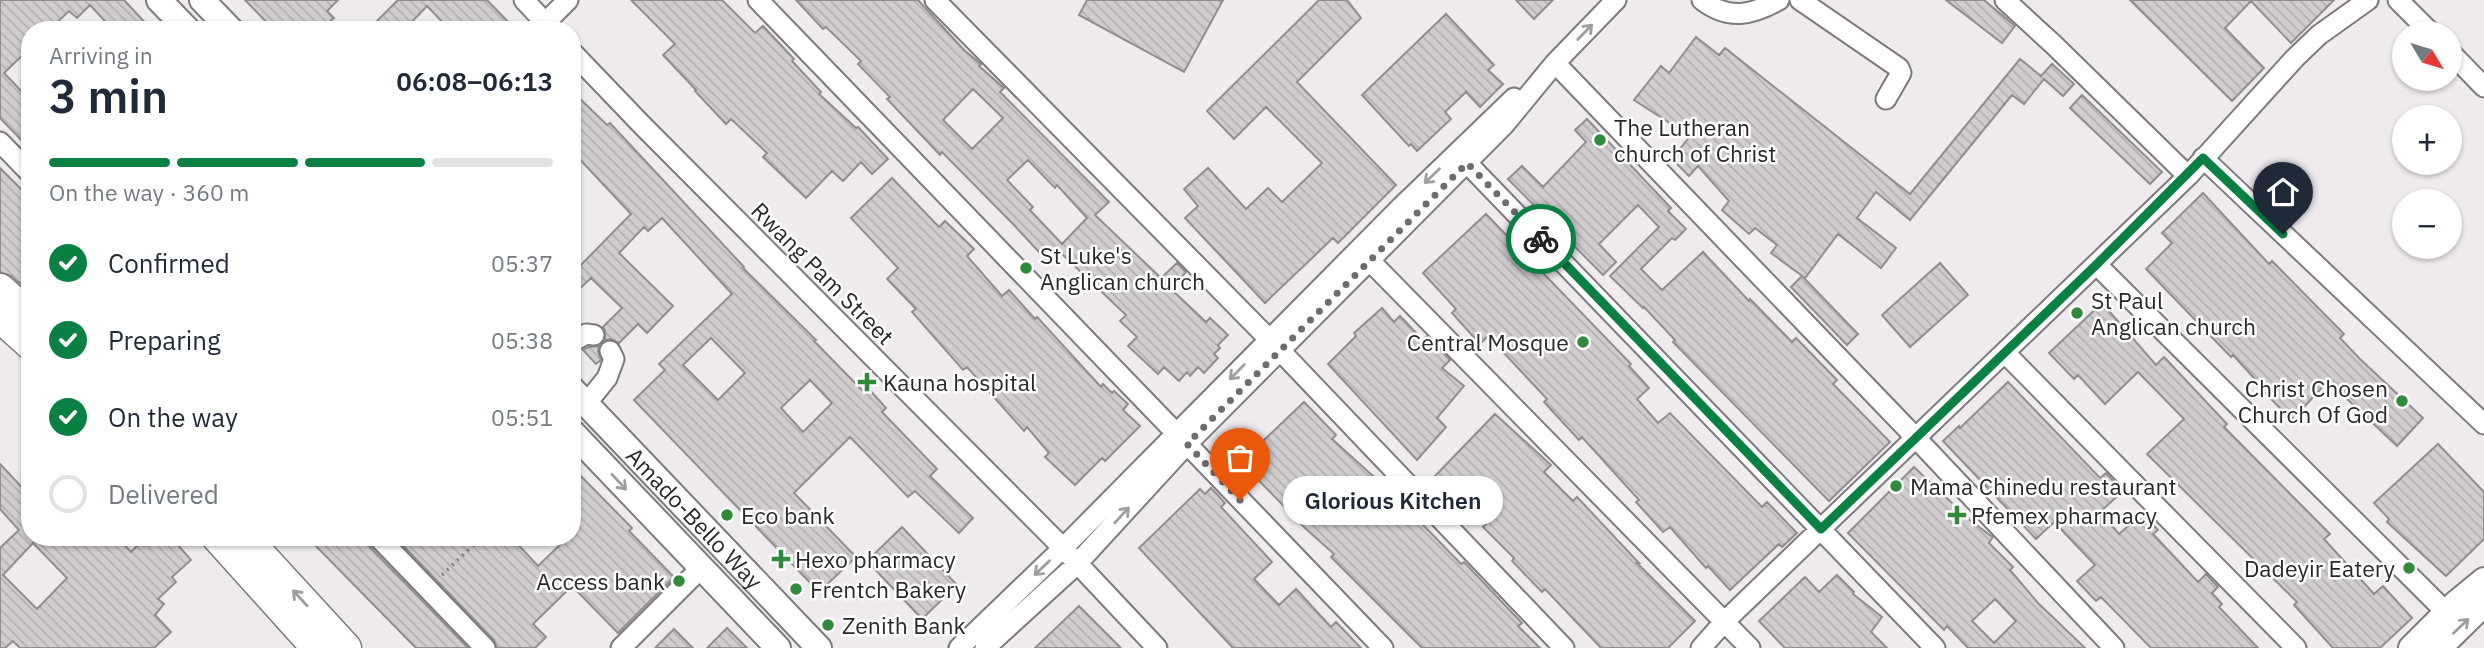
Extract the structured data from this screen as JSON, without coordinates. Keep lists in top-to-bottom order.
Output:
{
  "streets": {
    "main road": ["Amado-Bello Way"],
    "street": ["Rwang Pam Street"]
  },
  "places": {
    "other": [
      "The Lutheran church of Christ",
      "St Luke's Anglican church",
      "St Paul Anglican church",
      "Central Mosque",
      "Christ Chosen Church Of God",
      "Mama Chinedu restaurant",
      "Glorious Kitchen",
      "Eco bank",
      "Dadeyir Eatery",
      "Access bank",
      "Frentch Bakery",
      "Zenith Bank"
    ],
    "health": ["Kauna hospital", "Pfemex pharmacy", "Hexo pharmacy"]
  },
  "north": "bottom right",
  "page": {
    "map_buttons": ["+", "−"],
    "heading": ["3 min", "Arriving in", "06:08–06:13"],
    "bar": "On the way · 360 m",
    "list": [
      ["Confirmed", "05:37"],
      ["Preparing", "05:38"],
      ["On the way", "05:51"],
      "Delivered"
    ],
    "bubble": "Glorious Kitchen"
  }
}
